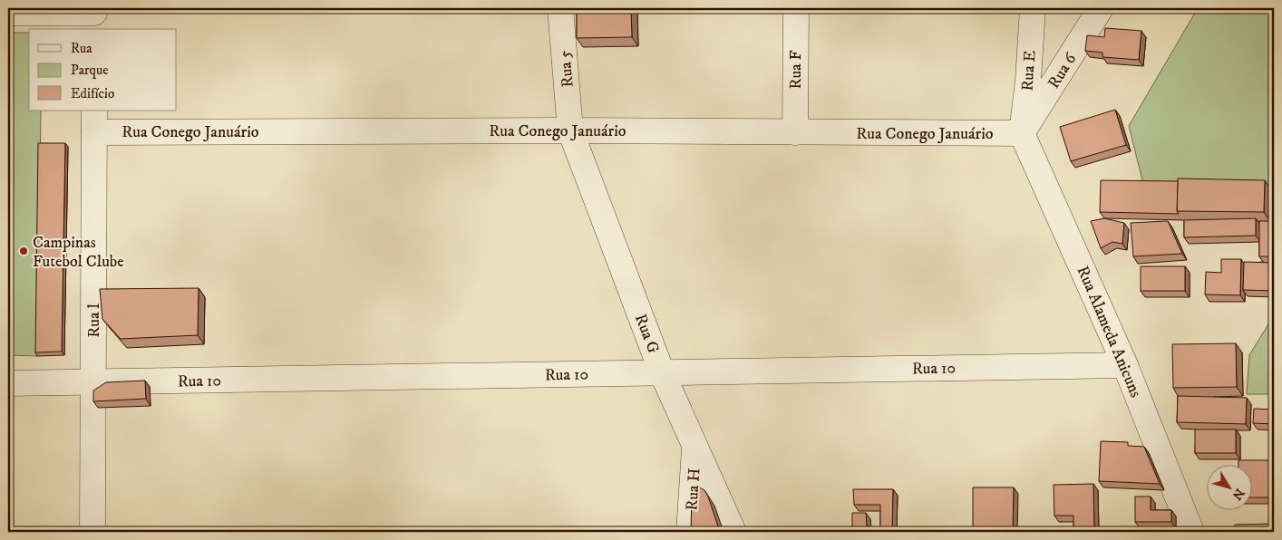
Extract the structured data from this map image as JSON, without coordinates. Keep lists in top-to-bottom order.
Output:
{
  "streets": {
    "street": [
      "Rua 5",
      "Rua F",
      "Rua E",
      "Rua 6",
      "Rua Conego Januário",
      "Rua l",
      "Rua Alameda Anicuns",
      "Rua G",
      "Rua 10",
      "Rua H"
    ]
  },
  "crossings": [
    ["Rua 5", "Rua Conego Januário"],
    ["Rua 5", "Rua G"],
    ["Rua F", "Rua Conego Januário"],
    ["Rua E", "Rua 6"],
    ["Rua E", "Rua Conego Januário"],
    ["Rua E", "Rua Alameda Anicuns"],
    ["Rua 6", "Rua Conego Januário"],
    ["Rua 6", "Rua Alameda Anicuns"],
    ["Rua Conego Januário", "Rua l"],
    ["Rua Conego Januário", "Rua Alameda Anicuns"],
    ["Rua Conego Januário", "Rua G"],
    ["Rua l", "Rua 10"],
    ["Rua Alameda Anicuns", "Rua 10"],
    ["Rua G", "Rua 10"],
    ["Rua G", "Rua H"]
  ],
  "places": ["Campinas Futebol Clube"],
  "legend": ["Rua", "Parque", "Edifício"],
  "north": "bottom right"
}
